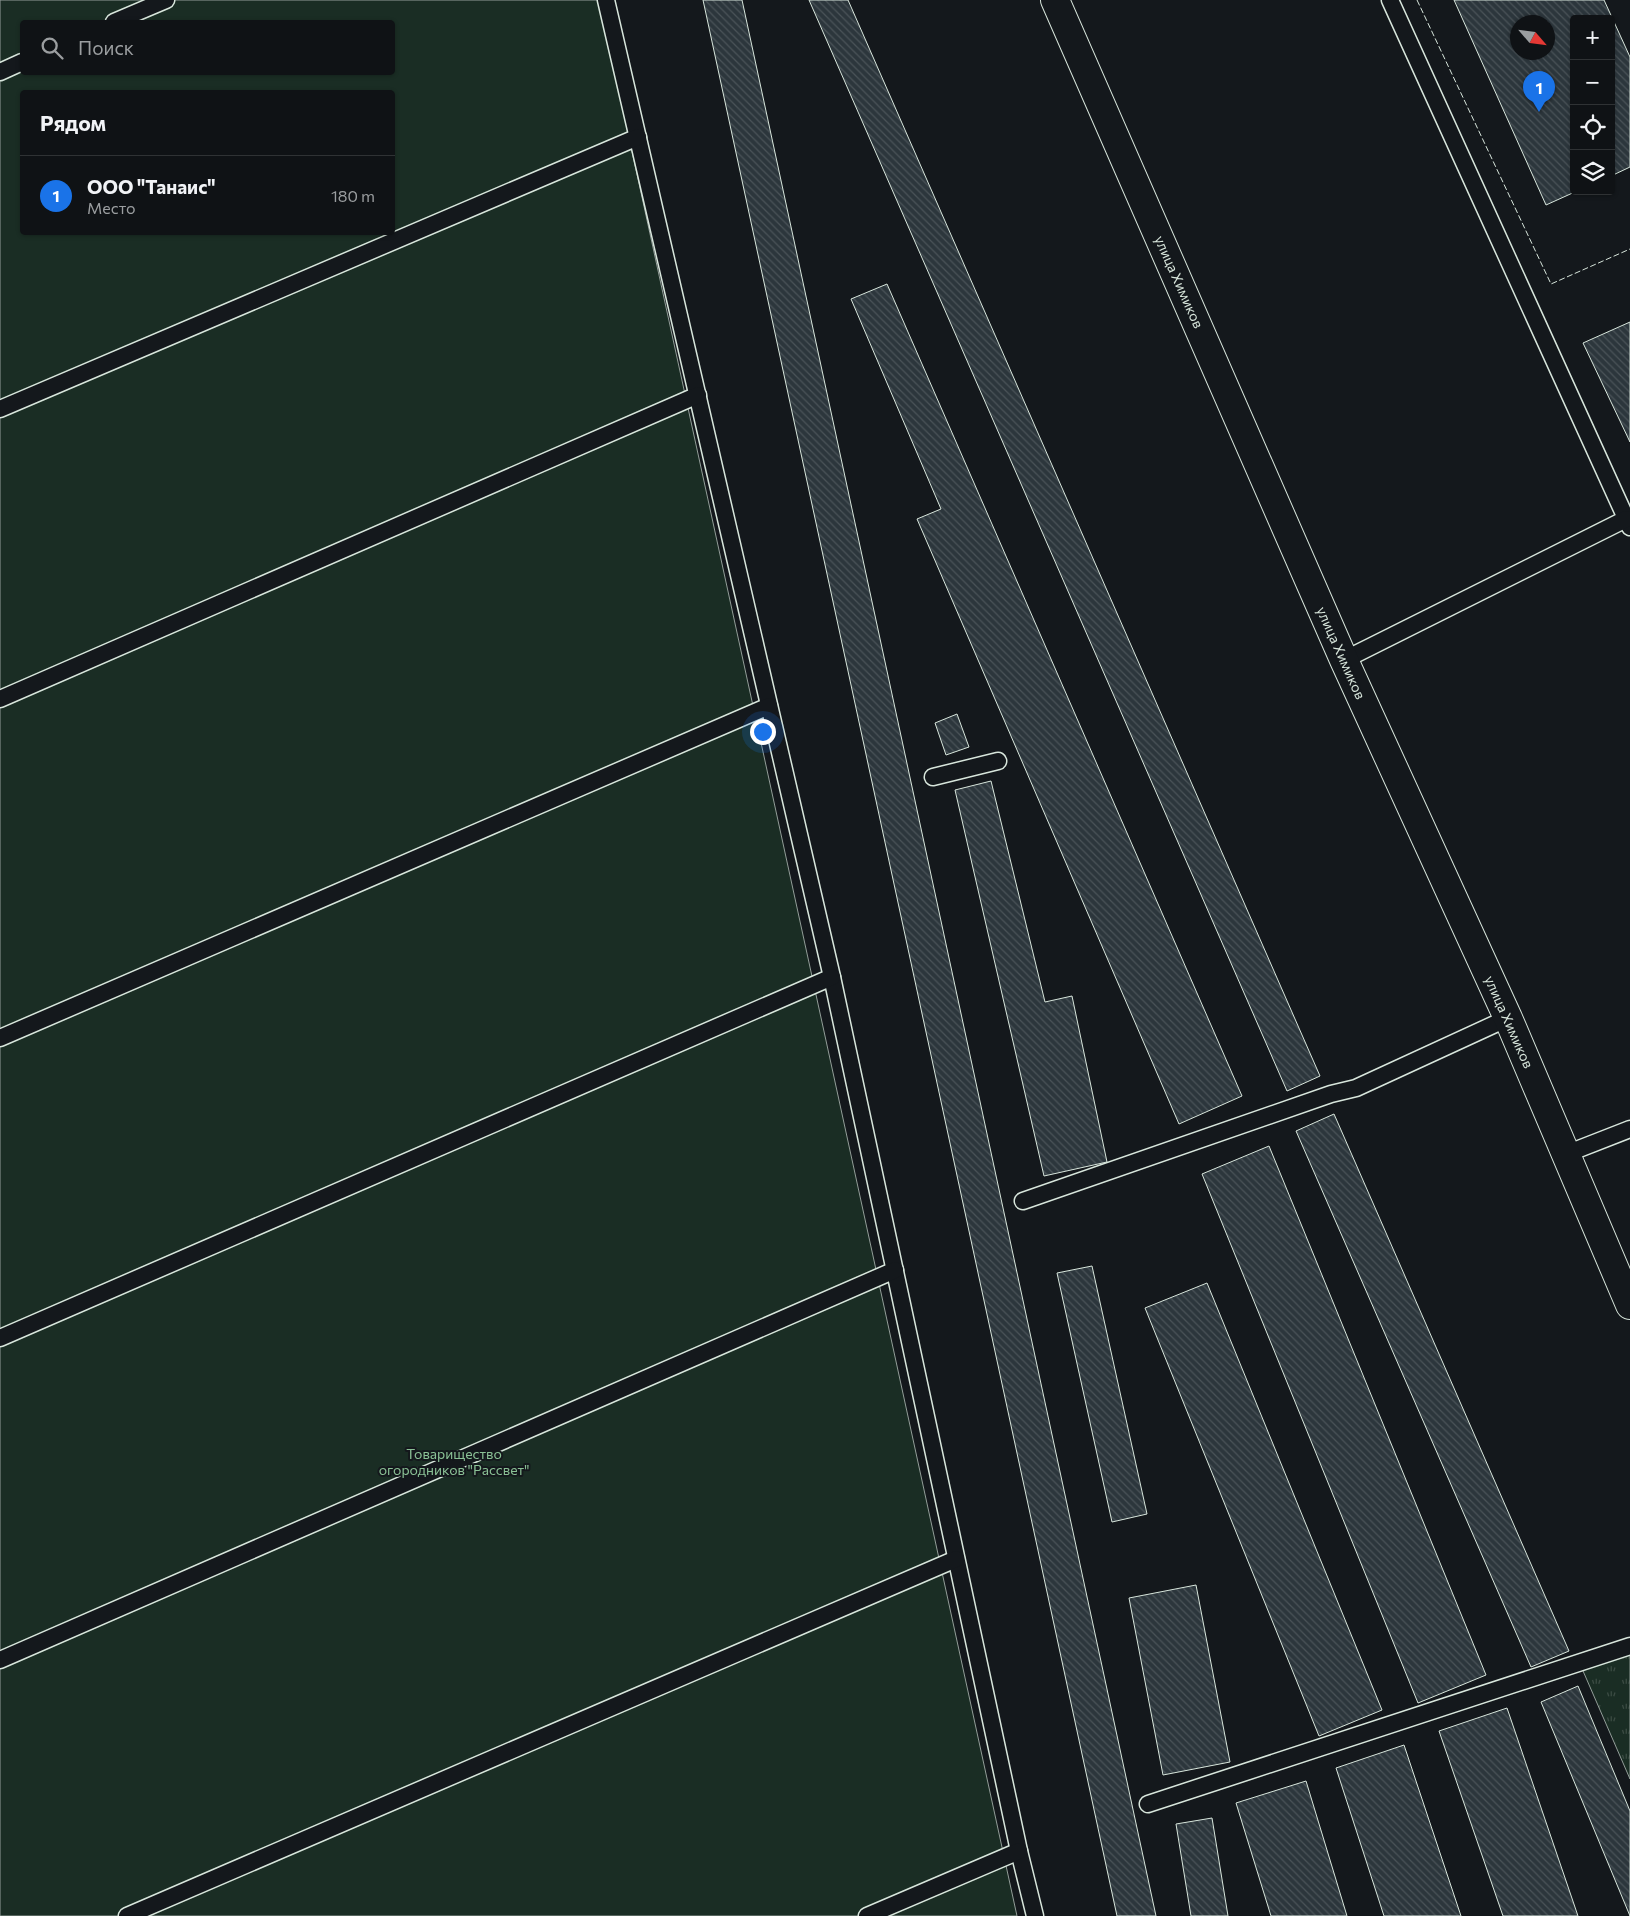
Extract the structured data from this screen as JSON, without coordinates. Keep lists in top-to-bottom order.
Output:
{
  "streets": {
    "street": ["улица Химиков"]
  },
  "parks": ["Товарищество огородников \"Рассвет\""],
  "north": "bottom right",
  "page": {
    "map_buttons": ["+", "−"],
    "search": "Поиск",
    "pins": "1",
    "heading": "Рядом",
    "list": [
      {
        "mark": "1",
        "name": "ООО \"Танаис\"",
        "note": "Место",
        "value": "180 m"
      }
    ]
  }
}
